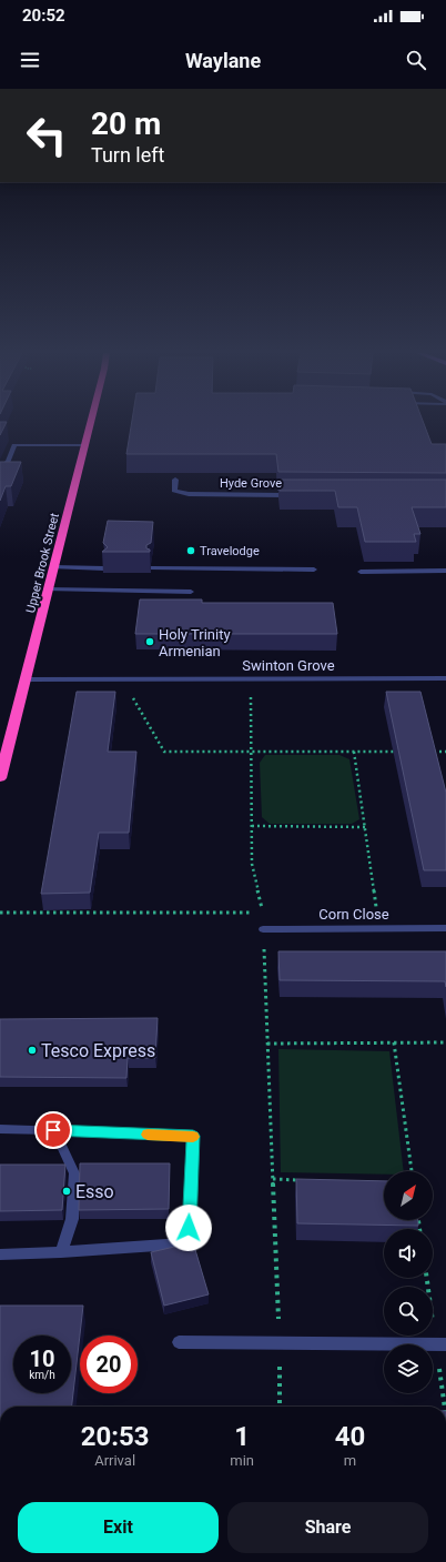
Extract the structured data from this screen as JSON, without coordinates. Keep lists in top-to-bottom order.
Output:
{
  "streets": {
    "highway": ["Upper Brook Street"],
    "street": ["Hyde Grove", "Swinton Grove", "Corn Close"]
  },
  "crossings": [
    ["Upper Brook Street", "Swinton Grove"]
  ],
  "places": [
    "Travelodge",
    "Holy Trinity Armenian",
    "Tesco Express",
    "Esso"
  ],
  "north": "top right",
  "page": {
    "status": "20:52",
    "header": "Waylane",
    "turn": ["20 m", "Turn left"],
    "speed": "10 km/h",
    "limit": "20",
    "eta": [
      "20:53",
      "Arrival",
      "1",
      "min",
      "40",
      "m"
    ],
    "buttons": ["Exit", "Share"]
  }
}
